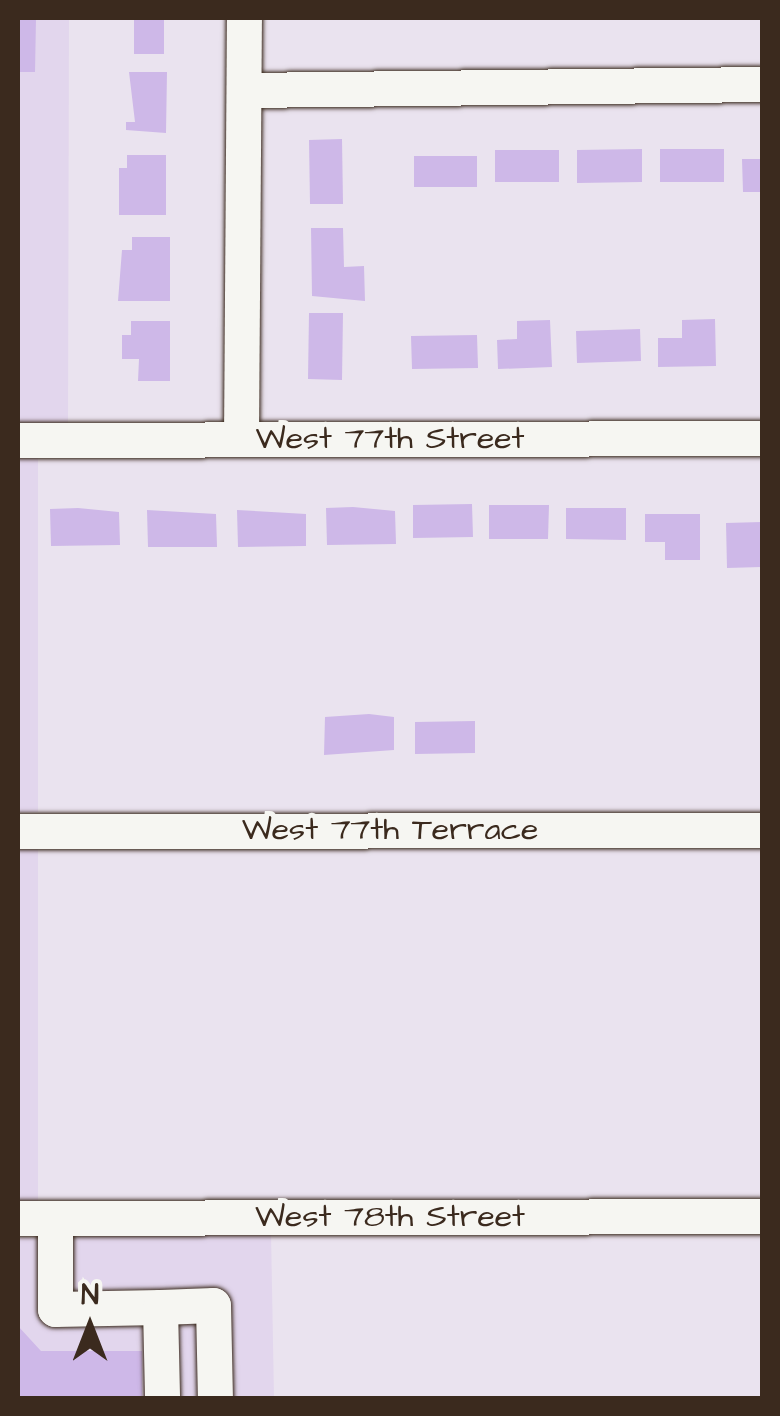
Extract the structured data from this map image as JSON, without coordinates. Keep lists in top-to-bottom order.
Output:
{
  "streets": {
    "street": ["West 77th Street", "West 77th Terrace", "West 78th Street"]
  },
  "north": "top"
}
